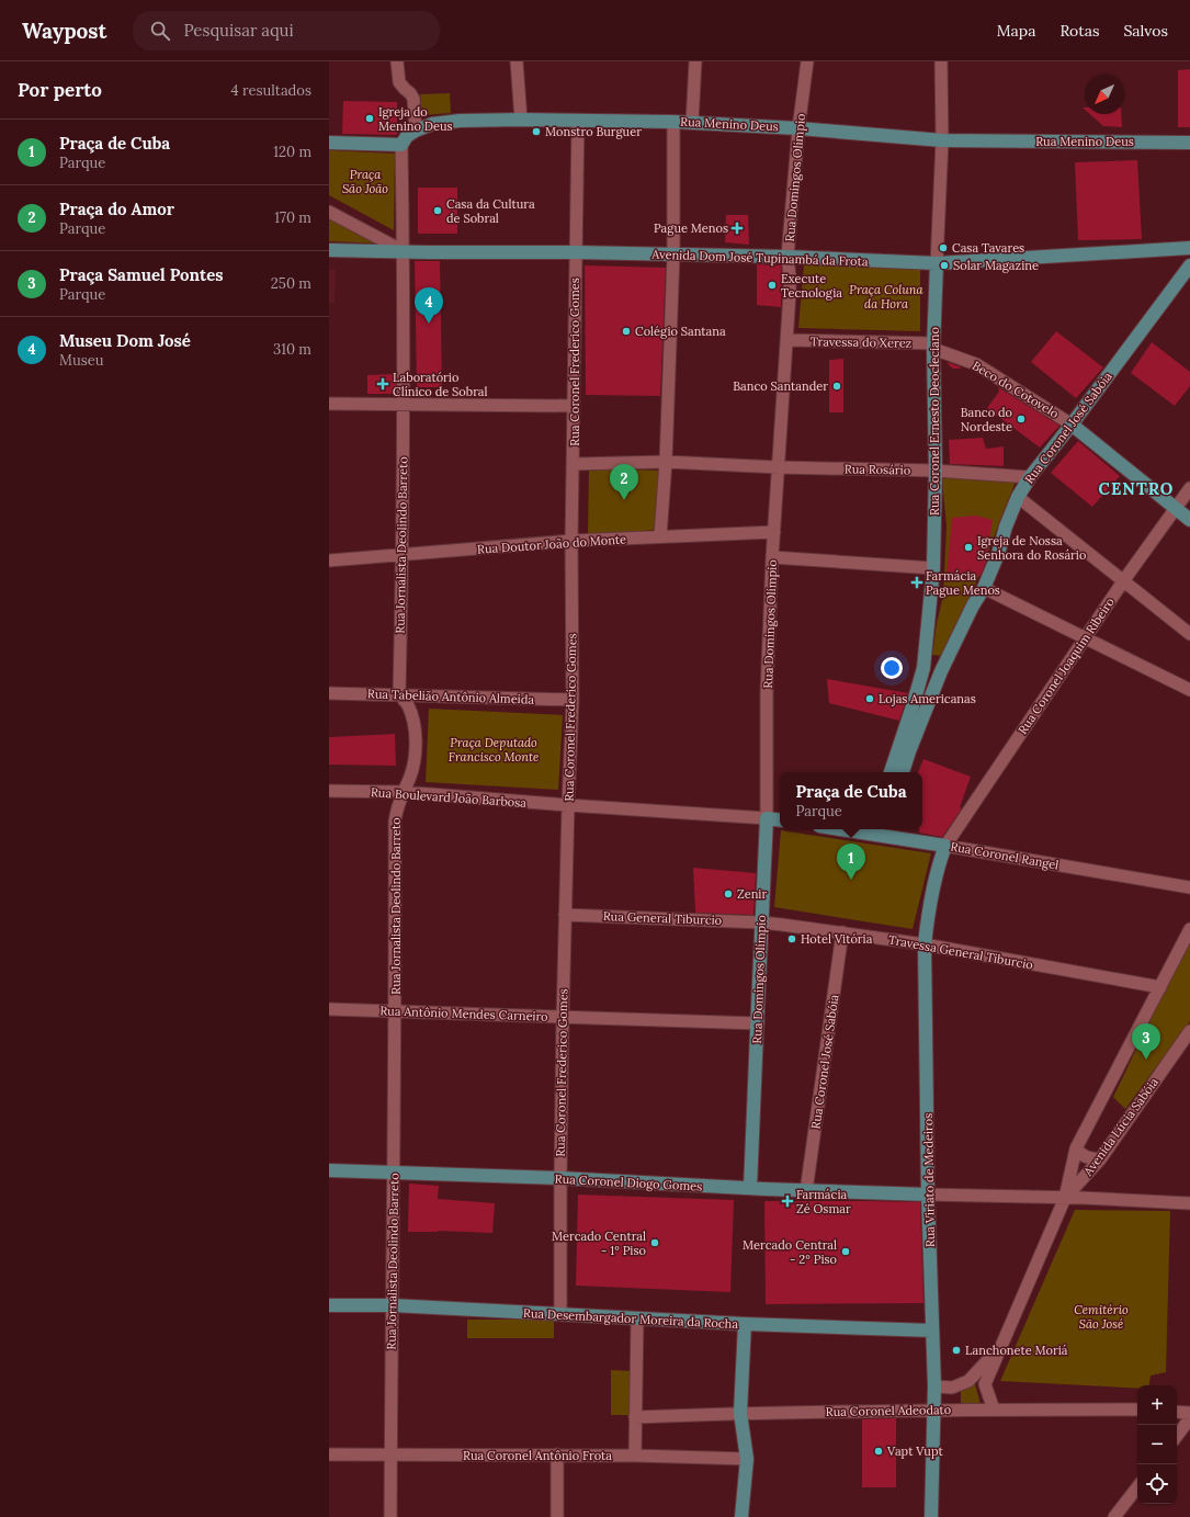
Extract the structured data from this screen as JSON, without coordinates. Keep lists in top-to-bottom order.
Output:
{
  "streets": {
    "main road": [
      "Rua Menino Deus",
      "Rua Domingos Olímpio",
      "Avenida Dom José Tupinambá da Frota",
      "Rua Coronel Ernesto Deocleciano",
      "Rua Coronel José Sabóia",
      "Rua Coronel Rangel",
      "Rua Viriato de Medeiros",
      "Rua Coronel Diogo Gomes",
      "Rua Desembargador Moreira da Rocha"
    ],
    "street": [
      "Travessa do Xerez",
      "Rua Coronel Frederico Gomes",
      "Beco do Cotovelo",
      "Rua Rosário",
      "Rua Doutor João do Monte",
      "Rua Jornalista Deolindo Barreto",
      "Rua Coronel Joaquim Ribeiro",
      "Rua Tabelião Antônio Almeida",
      "Rua Boulevard João Barbosa",
      "Rua General Tiburcio",
      "Travessa General Tiburcio",
      "Rua Antônio Mendes Carneiro",
      "Avenida Lúcia Sabóia",
      "Rua Coronel Adeodato",
      "Rua Coronel Antônio Frota"
    ]
  },
  "crossings": [
    ["Rua Menino Deus", "Rua Domingos Olímpio"],
    ["Rua Menino Deus", "Rua Coronel Frederico Gomes"],
    ["Rua Menino Deus", "Rua Coronel Ernesto Deocleciano"],
    ["Rua Menino Deus", "Rua Jornalista Deolindo Barreto"],
    ["Rua Domingos Olímpio", "Avenida Dom José Tupinambá da Frota"],
    ["Rua Domingos Olímpio", "Travessa do Xerez"],
    ["Rua Domingos Olímpio", "Rua Rosário"],
    ["Rua Domingos Olímpio", "Rua Doutor João do Monte"],
    ["Rua Domingos Olímpio", "Rua Boulevard João Barbosa"],
    ["Rua Domingos Olímpio", "Rua General Tiburcio"],
    ["Rua Domingos Olímpio", "Travessa General Tiburcio"],
    ["Rua Domingos Olímpio", "Rua Antônio Mendes Carneiro"],
    ["Rua Domingos Olímpio", "Rua Coronel Diogo Gomes"],
    ["Avenida Dom José Tupinambá da Frota", "Rua Coronel Frederico Gomes"],
    ["Avenida Dom José Tupinambá da Frota", "Rua Coronel Ernesto Deocleciano"],
    ["Avenida Dom José Tupinambá da Frota", "Rua Jornalista Deolindo Barreto"],
    ["Travessa do Xerez", "Beco do Cotovelo"],
    ["Travessa do Xerez", "Rua Coronel Ernesto Deocleciano"],
    ["Rua Coronel Frederico Gomes", "Rua Rosário"],
    ["Rua Coronel Frederico Gomes", "Rua Doutor João do Monte"],
    ["Rua Coronel Frederico Gomes", "Rua Tabelião Antônio Almeida"],
    ["Rua Coronel Frederico Gomes", "Rua Boulevard João Barbosa"],
    ["Rua Coronel Frederico Gomes", "Rua General Tiburcio"],
    ["Rua Coronel Frederico Gomes", "Rua Antônio Mendes Carneiro"],
    ["Rua Coronel Frederico Gomes", "Rua Coronel Diogo Gomes"],
    ["Rua Coronel Frederico Gomes", "Rua Desembargador Moreira da Rocha"],
    ["Beco do Cotovelo", "Rua Coronel Ernesto Deocleciano"],
    ["Beco do Cotovelo", "Rua Coronel José Sabóia"],
    ["Rua Coronel Ernesto Deocleciano", "Rua Rosário"],
    ["Rua Coronel José Sabóia", "Rua Rosário"],
    ["Rua Coronel José Sabóia", "Travessa General Tiburcio"],
    ["Rua Coronel José Sabóia", "Rua Coronel Diogo Gomes"],
    ["Rua Doutor João do Monte", "Rua Jornalista Deolindo Barreto"],
    ["Rua Jornalista Deolindo Barreto", "Rua Tabelião Antônio Almeida"],
    ["Rua Jornalista Deolindo Barreto", "Rua Boulevard João Barbosa"],
    ["Rua Jornalista Deolindo Barreto", "Rua Antônio Mendes Carneiro"],
    ["Rua Jornalista Deolindo Barreto", "Rua Coronel Diogo Gomes"],
    ["Rua Jornalista Deolindo Barreto", "Rua Desembargador Moreira da Rocha"],
    ["Rua Jornalista Deolindo Barreto", "Rua Coronel Antônio Frota"],
    ["Rua Coronel Joaquim Ribeiro", "Rua Coronel Rangel"],
    ["Rua Coronel Joaquim Ribeiro", "Rua Viriato de Medeiros"],
    ["Rua Coronel Rangel", "Rua Viriato de Medeiros"],
    ["Rua General Tiburcio", "Travessa General Tiburcio"],
    ["Travessa General Tiburcio", "Rua Viriato de Medeiros"],
    ["Avenida Lúcia Sabóia", "Rua Viriato de Medeiros"],
    ["Avenida Lúcia Sabóia", "Rua Coronel Adeodato"],
    ["Rua Viriato de Medeiros", "Rua Coronel Diogo Gomes"],
    ["Rua Viriato de Medeiros", "Rua Desembargador Moreira da Rocha"],
    ["Rua Viriato de Medeiros", "Rua Coronel Adeodato"]
  ],
  "districts": ["CENTRO"],
  "parks": [
    "Praça São João",
    "Praça Coluna da Hora",
    "Praça Deputado Francisco Monte",
    "Cemitério São José"
  ],
  "places": {
    "other": [
      "Igreja do Menino Deus",
      "Monstro Burguer",
      "Casa da Cultura de Sobral",
      "Casa Tavares",
      "Solar Magazine",
      "Execute Tecnologia",
      "Colégio Santana",
      "Banco Santander",
      "Banco do Nordeste",
      "Igreja de Nossa Senhora do Rosário",
      "Lojas Americanas",
      "Zenir",
      "Hotel Vitória",
      "Mercado Central - 1º Piso",
      "Mercado Central - 2º Piso",
      "Lanchonete Moriá",
      "Vapt Vupt"
    ],
    "health": [
      "Pague Menos",
      "Laboratório Clínico de Sobral",
      "Farmácia Pague Menos",
      "Farmácia Zé Osmar"
    ]
  },
  "north": "bottom left",
  "page": {
    "header": "Waypost",
    "search": "Pesquisar aqui",
    "nav": ["Mapa", "Rotas", "Salvos"],
    "heading": ["Por perto", "4 resultados"],
    "list": [
      {
        "mark": "1",
        "name": "Praça de Cuba",
        "note": "Parque",
        "value": "120 m"
      },
      {
        "mark": "2",
        "name": "Praça do Amor",
        "note": "Parque",
        "value": "170 m"
      },
      {
        "mark": "3",
        "name": "Praça Samuel Pontes",
        "note": "Parque",
        "value": "250 m"
      },
      {
        "mark": "4",
        "name": "Museu Dom José",
        "note": "Museu",
        "value": "310 m"
      }
    ],
    "pins": [
      "4",
      "2",
      "1",
      "3"
    ],
    "popup": ["Praça de Cuba", "Parque"],
    "map_buttons": ["+", "−"]
  }
}
